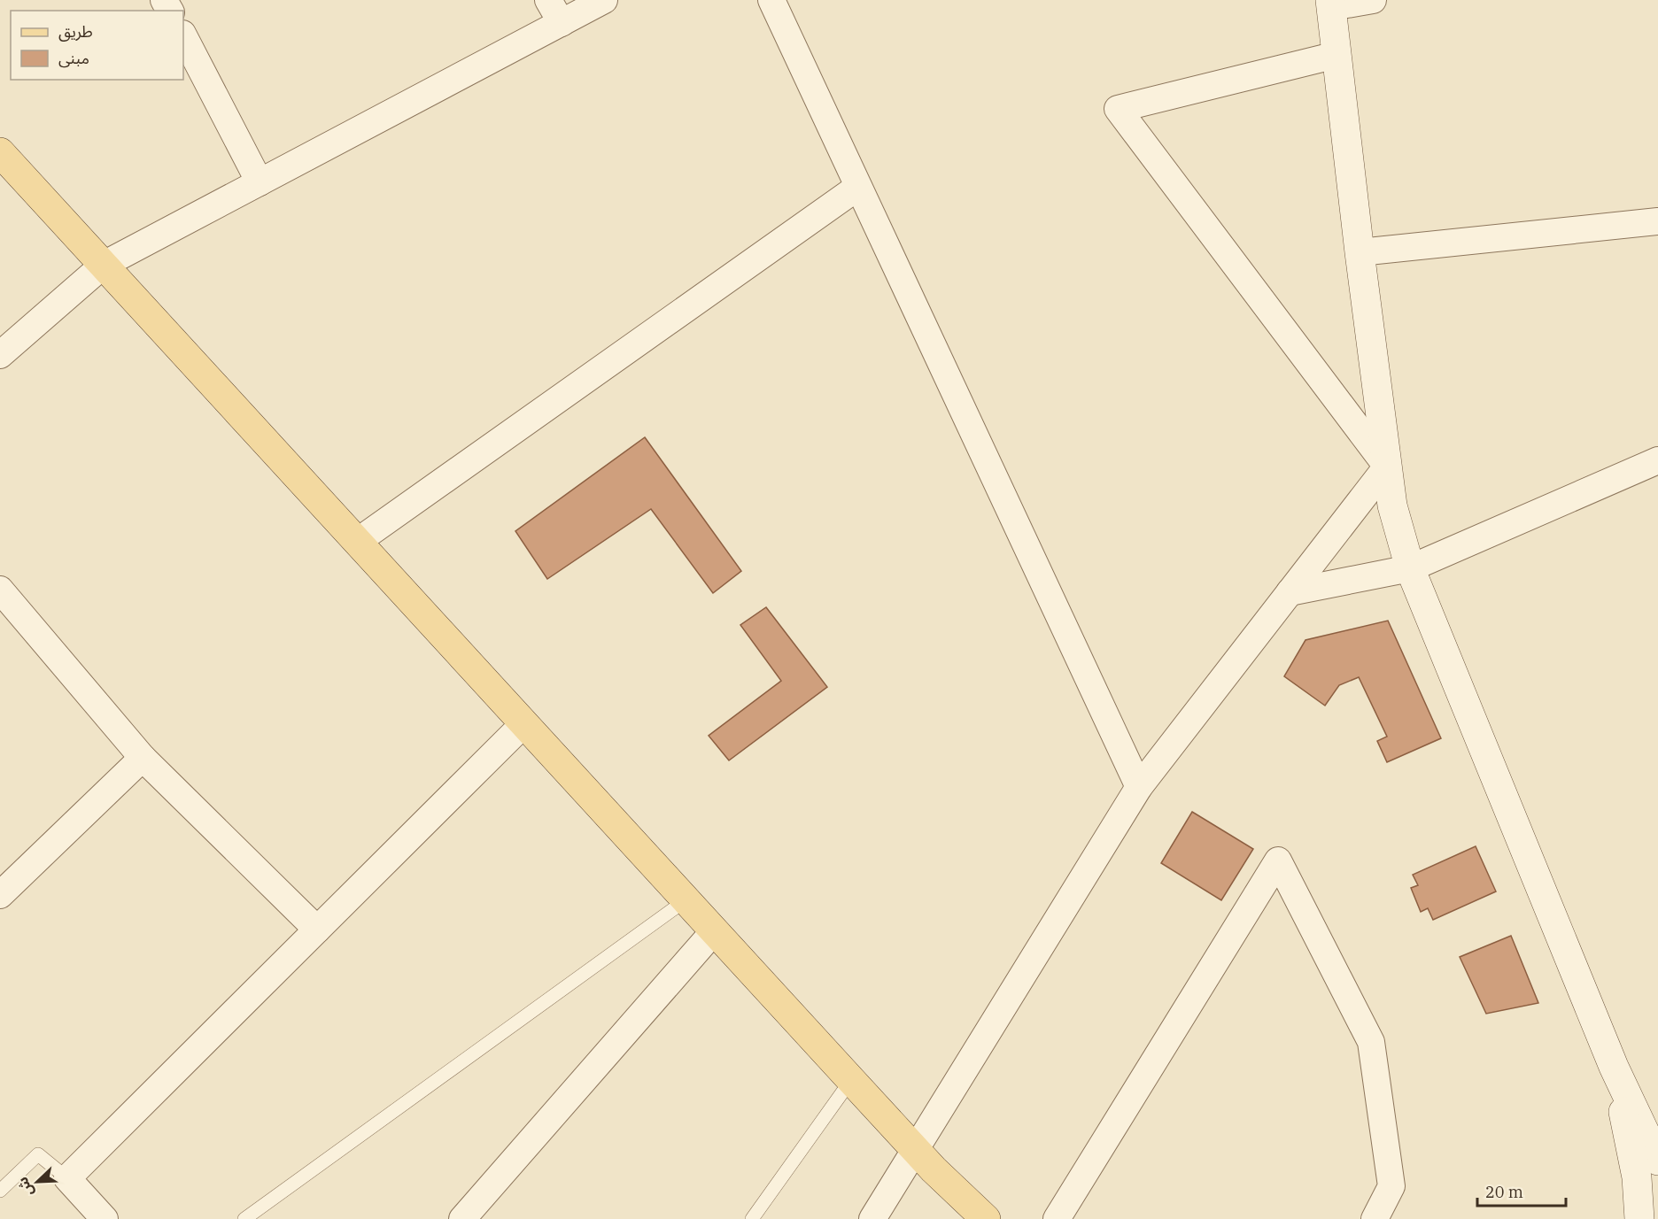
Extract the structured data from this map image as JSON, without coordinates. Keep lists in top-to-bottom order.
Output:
{
  "legend": ["طريق", "مبنى"],
  "scale_bar": "20 m",
  "north": "bottom left"
}
